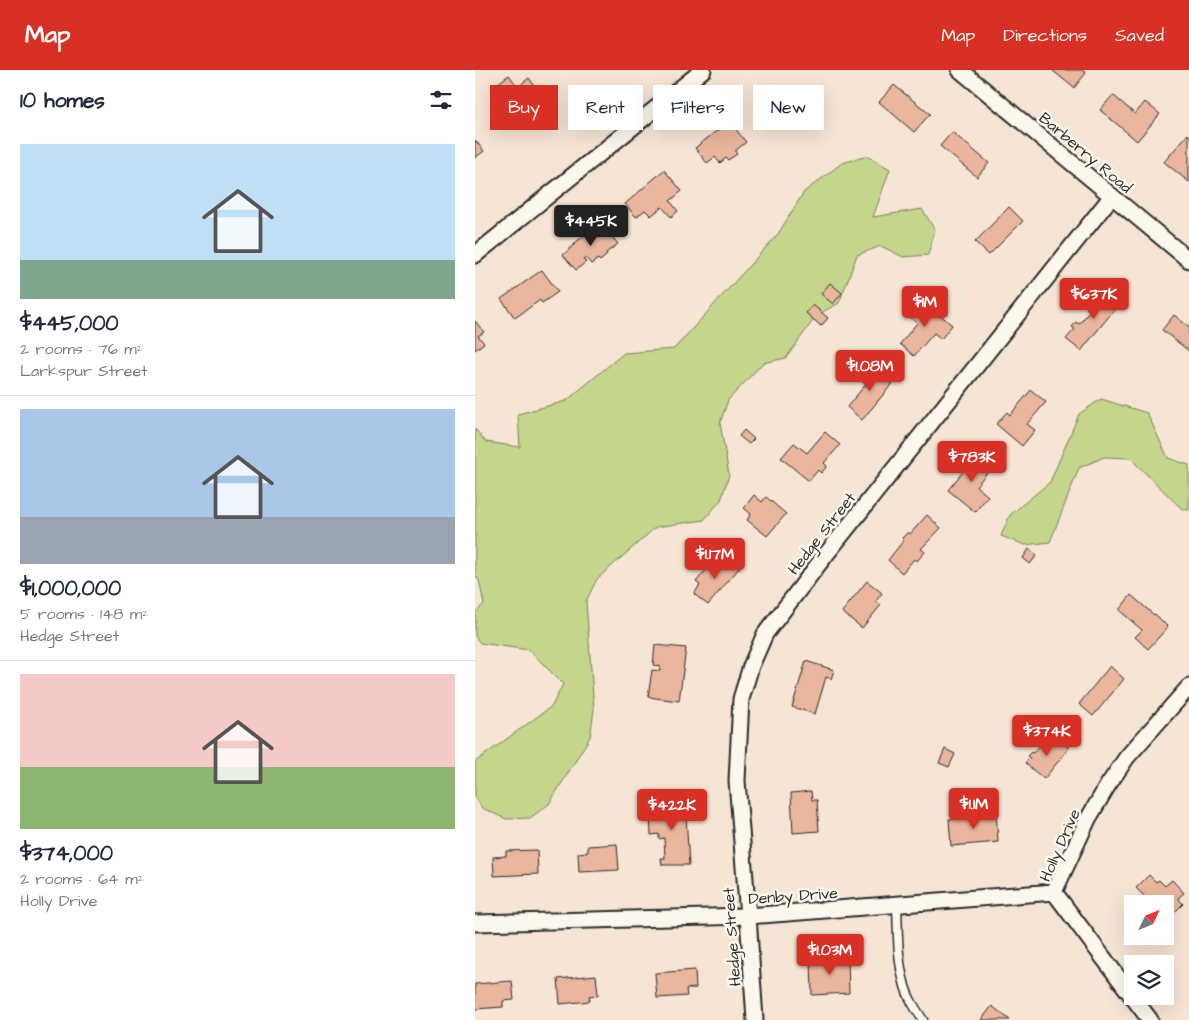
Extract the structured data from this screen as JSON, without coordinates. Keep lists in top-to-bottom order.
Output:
{
  "streets": {
    "street": [
      "Barberry Road",
      "Hedge Street",
      "Holly Drive",
      "Denby Drive"
    ]
  },
  "crossings": [
    ["Barberry Road", "Hedge Street"],
    ["Hedge Street", "Denby Drive"],
    ["Holly Drive", "Denby Drive"]
  ],
  "north": "top right",
  "page": {
    "header": "Map",
    "nav": ["Map", "Directions", "Saved"],
    "heading": "10 homes",
    "chip": [
      "Buy",
      "Rent",
      "Filters",
      "New"
    ],
    "list": [
      {
        "name": "$445,000",
        "note": "2 rooms · 76 m² · Larkspur Street"
      },
      {
        "name": "$1,000,000",
        "note": "5 rooms · 148 m² · Hedge Street"
      },
      {
        "name": "$374,000",
        "note": "2 rooms · 64 m² · Holly Drive"
      }
    ],
    "price": [
      "$445K",
      "$637K",
      "$1M",
      "$1.08M",
      "$783K",
      "$1.17M",
      "$374K",
      "$1.1M",
      "$422K",
      "$1.03M"
    ]
  }
}
